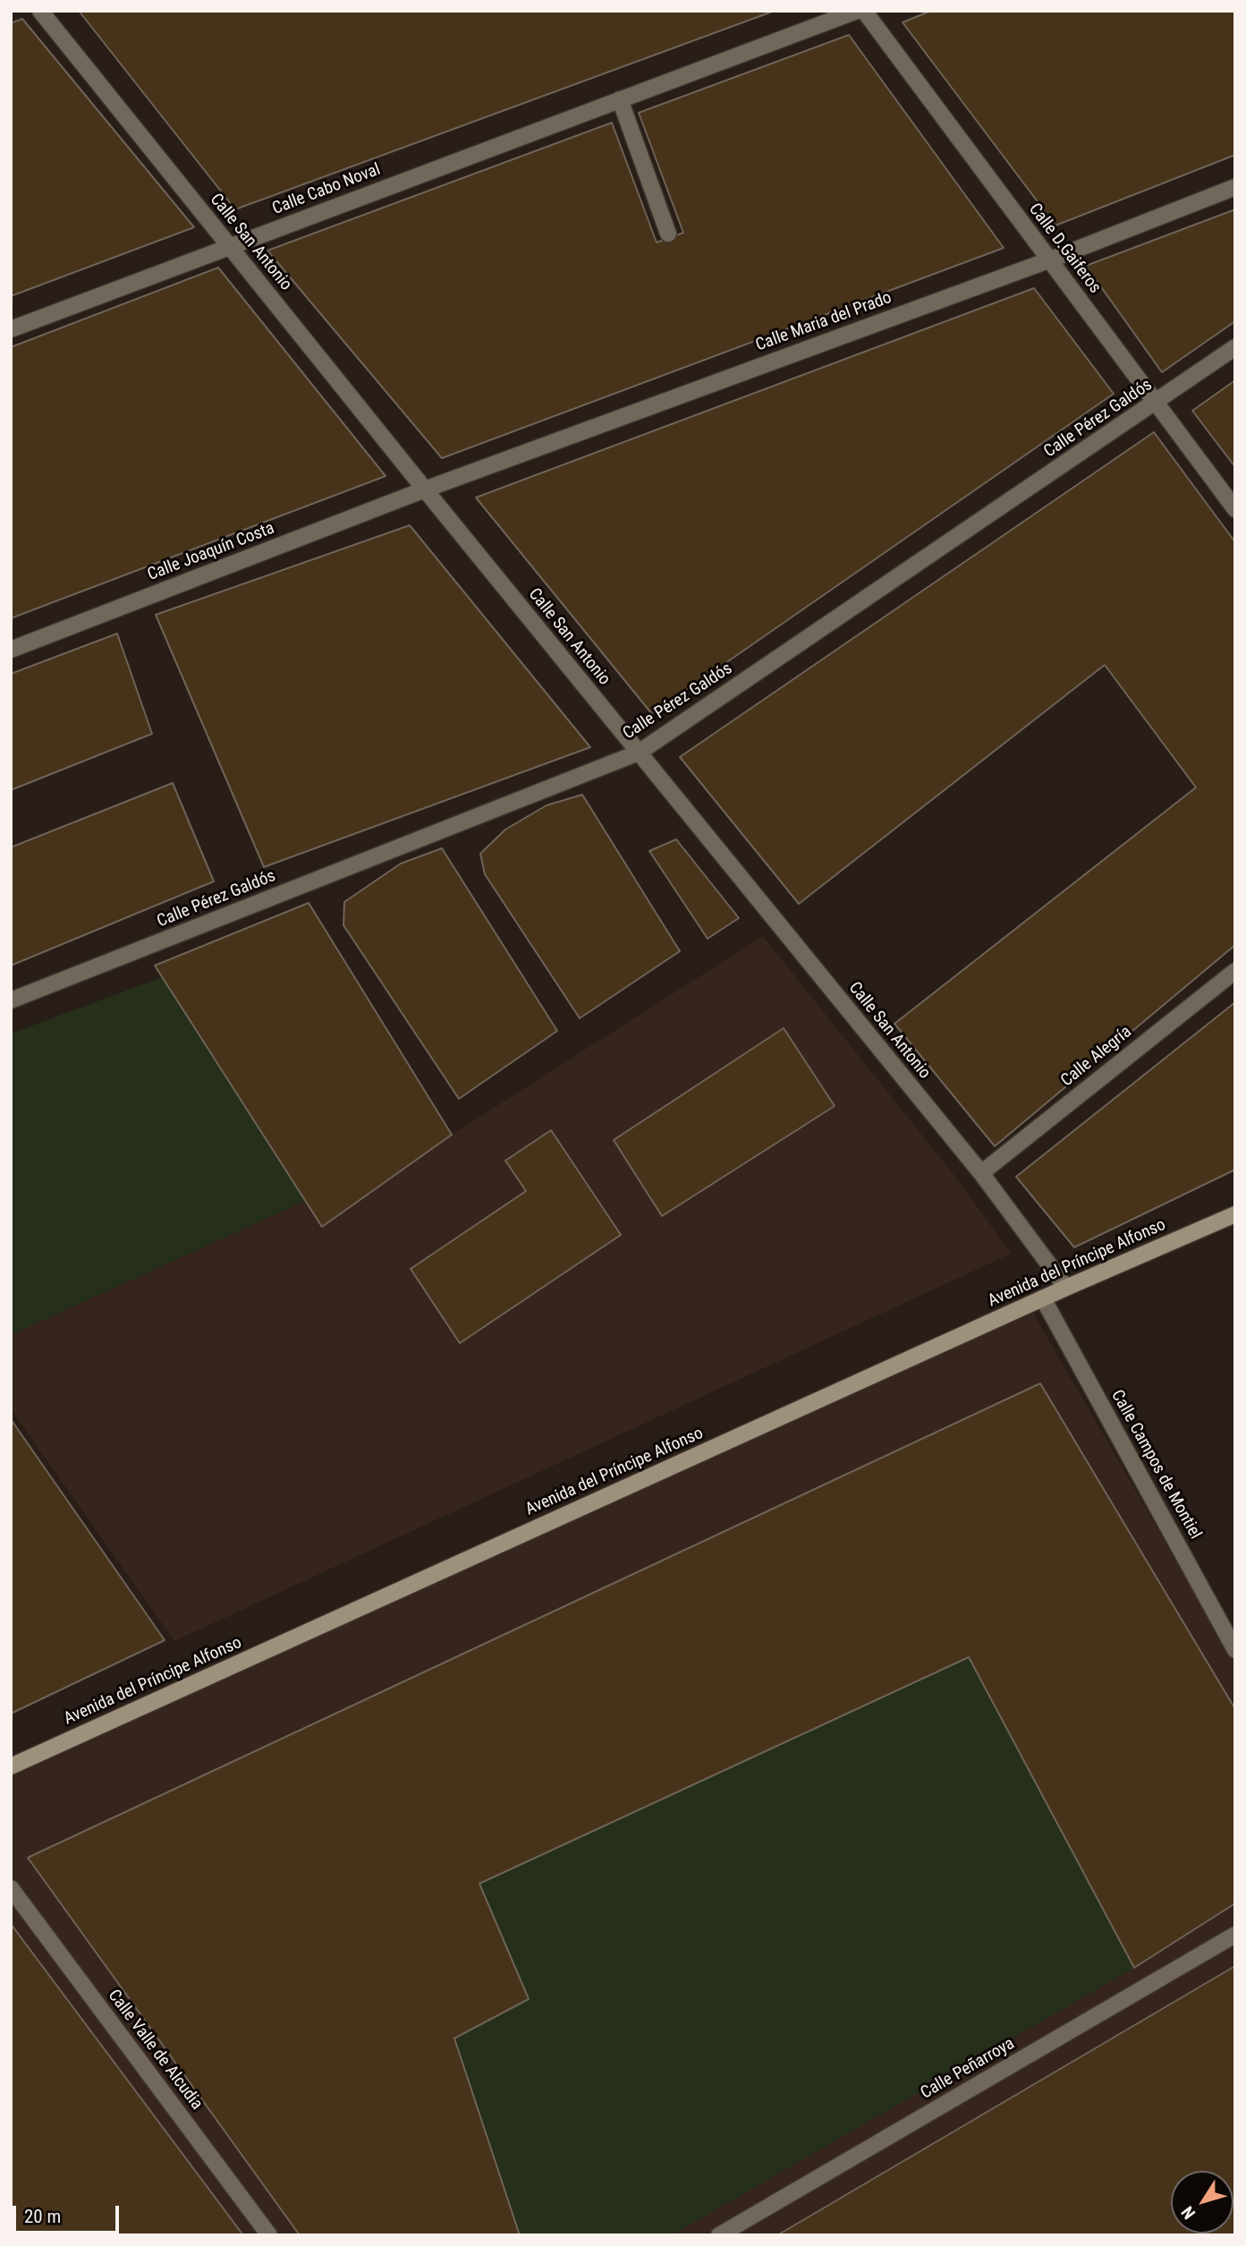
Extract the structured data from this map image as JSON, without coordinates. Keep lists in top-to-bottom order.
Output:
{
  "streets": {
    "street": [
      "Calle Cabo Noval",
      "Calle San Antonio",
      "Calle D.Gaiferos",
      "Calle Maria del Prado",
      "Calle Pérez Galdós",
      "Calle Joaquín Costa",
      "Calle Alegría",
      "Avenida del Príncipe Alfonso",
      "Calle Campos de Montiel",
      "Calle Valle de Alcudia",
      "Calle Peñarroya"
    ]
  },
  "crossings": [
    ["Calle Cabo Noval", "Calle San Antonio"],
    ["Calle San Antonio", "Calle Maria del Prado"],
    ["Calle San Antonio", "Calle Pérez Galdós"],
    ["Calle San Antonio", "Calle Joaquín Costa"],
    ["Calle San Antonio", "Calle Alegría"],
    ["Calle San Antonio", "Avenida del Príncipe Alfonso"],
    ["Calle D.Gaiferos", "Calle Maria del Prado"],
    ["Calle D.Gaiferos", "Calle Pérez Galdós"],
    ["Calle Maria del Prado", "Calle Joaquín Costa"],
    ["Avenida del Príncipe Alfonso", "Calle Campos de Montiel"]
  ],
  "scale_bar": "20 m",
  "north": "bottom left"
}
